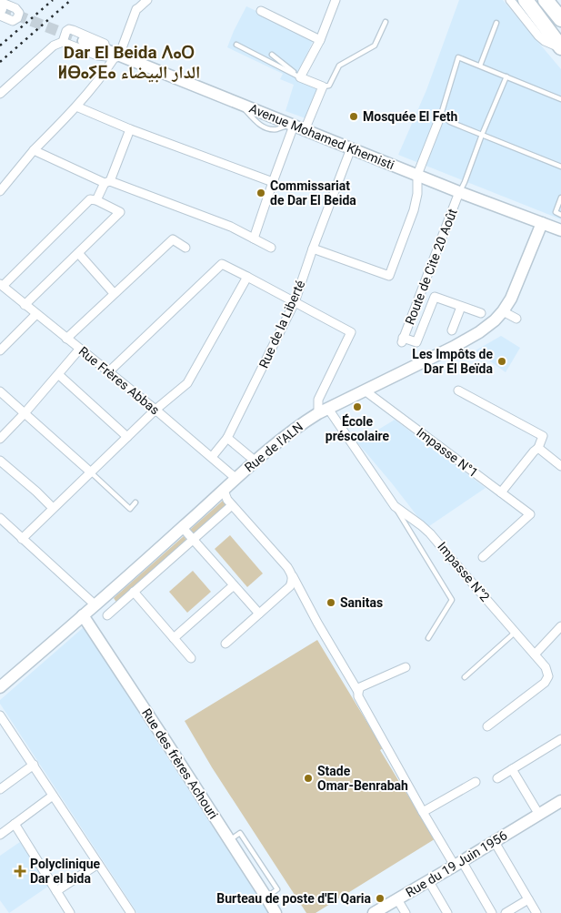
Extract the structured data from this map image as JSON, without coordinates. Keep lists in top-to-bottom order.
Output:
{
  "streets": {
    "street": [
      "Avenue Mohamed Khemisti",
      "Route de Cite 20 Août",
      "Rue de la Liberté",
      "Rue Frères Abbas",
      "Rue de l'ALN",
      "Impasse N°1",
      "Impasse N°2",
      "Rue des frères Achouri",
      "Rue du 19 Juin 1956"
    ]
  },
  "crossings": [
    ["Avenue Mohamed Khemisti", "Route de Cite 20 Août"],
    ["Avenue Mohamed Khemisti", "Rue de la Liberté"],
    ["Avenue Mohamed Khemisti", "Rue de l'ALN"],
    ["Rue de la Liberté", "Rue Frères Abbas"],
    ["Rue Frères Abbas", "Rue de l'ALN"],
    ["Rue de l'ALN", "Impasse N°1"],
    ["Rue de l'ALN", "Impasse N°2"],
    ["Rue de l'ALN", "Rue des frères Achouri"]
  ],
  "districts": ["Dar El Beida ⴷⴰⵔ ⵍⴱⴰⵢⴹⴰ الدار البيضاء"],
  "places": {
    "other": [
      "Mosquée El Feth",
      "Commissariat de Dar El Beida",
      "Les Impôts de Dar El Beïda",
      "École préscolaire",
      "Sanitas",
      "Stade Omar-Benrabah",
      "Burteau de poste d'El Qaria"
    ],
    "health": ["Polyclinique Dar el bida"]
  }
}
